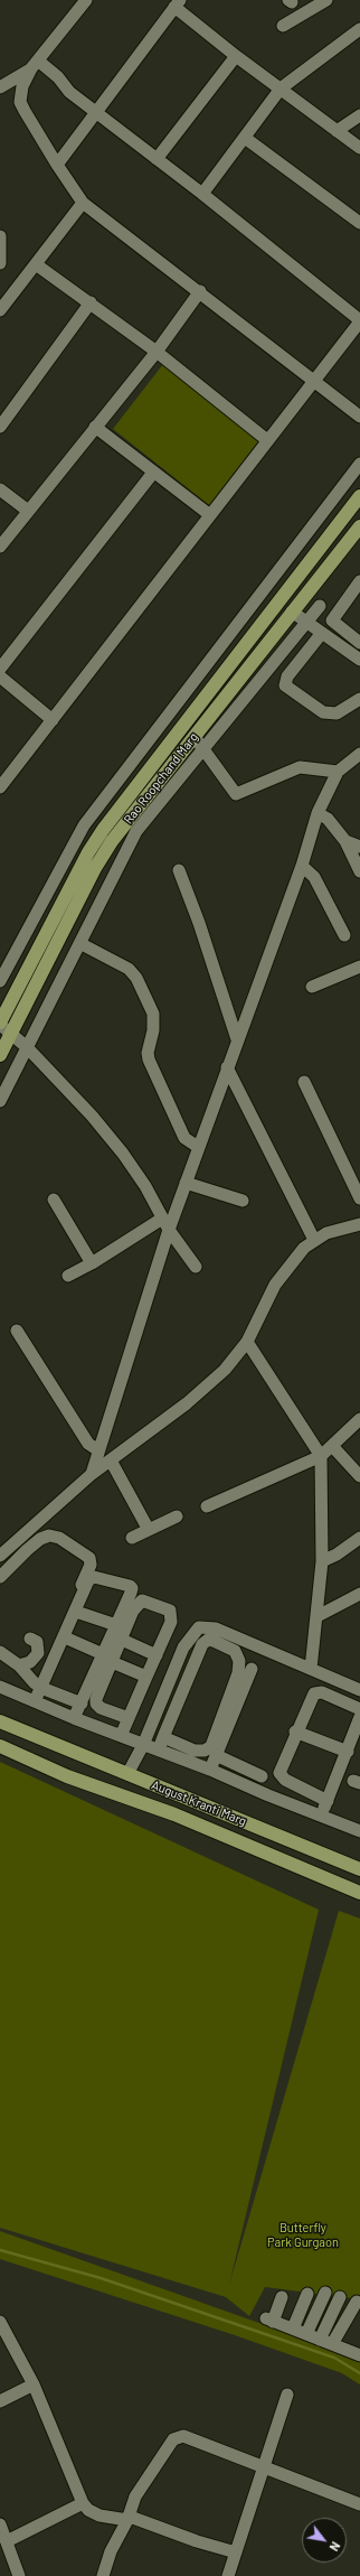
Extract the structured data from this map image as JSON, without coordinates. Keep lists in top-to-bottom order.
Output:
{
  "streets": {
    "main road": ["Rao Roopchand Marg", "August Kranti Marg"]
  },
  "parks": ["Butterfly Park Gurgaon"],
  "north": "bottom right"
}
